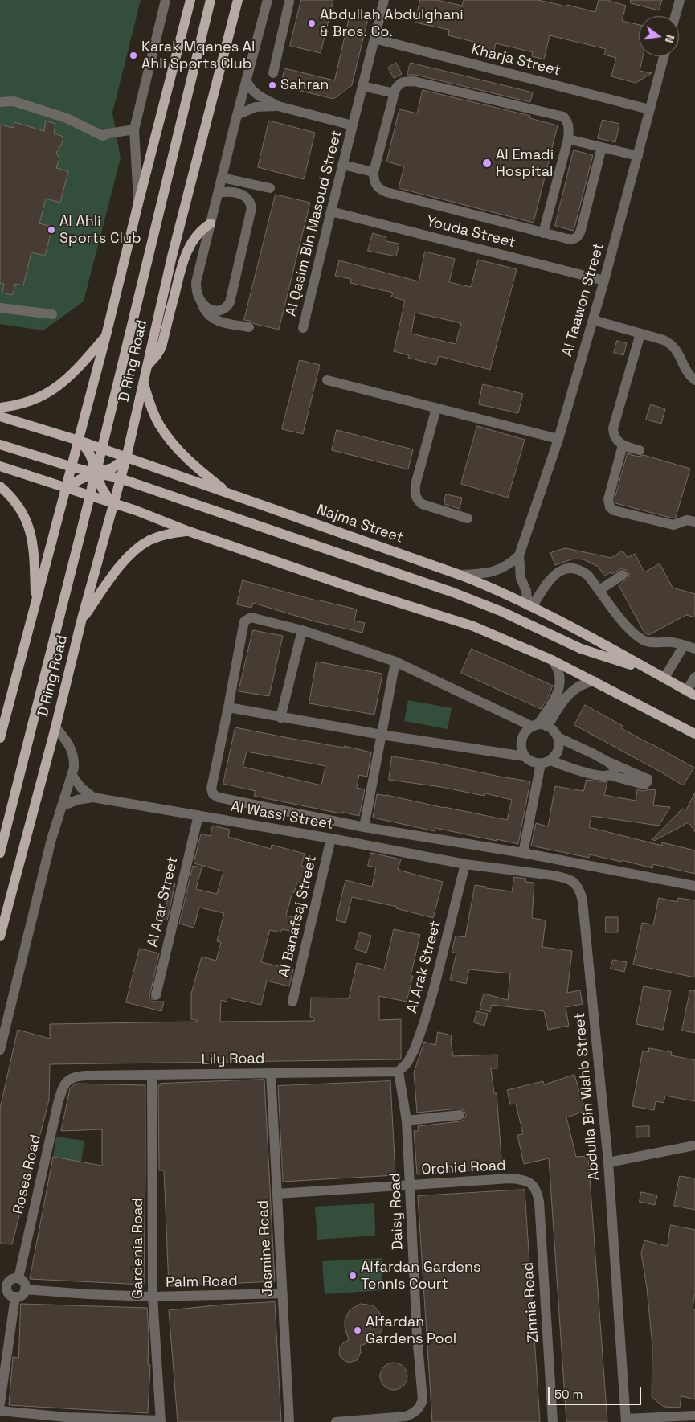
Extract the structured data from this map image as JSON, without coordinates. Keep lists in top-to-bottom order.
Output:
{
  "streets": {
    "main road": ["D Ring Road", "Najma Street"],
    "street": [
      "Kharja Street",
      "Al Qasim BIn Masoud Street",
      "Youda Street",
      "Al Taawon Street",
      "Al Wassl Street",
      "Al Arar Street",
      "Al Banafsaj Street",
      "Al Arak Street",
      "Lily Road",
      "Abdulla Bin Wahb Street",
      "Orchid Road",
      "Daisy Road",
      "Gardenia Road",
      "Jasmine Road",
      "Palm Road",
      "Zinnia Road"
    ]
  },
  "crossings": [
    ["Kharja Street", "Al Qasim BIn Masoud Street"],
    ["Kharja Street", "Al Taawon Street"],
    ["Al Qasim BIn Masoud Street", "Youda Street"],
    ["Youda Street", "Al Taawon Street"],
    ["Al Taawon Street", "Najma Street"],
    ["D Ring Road", "Najma Street"],
    ["D Ring Road", "Al Wassl Street"],
    ["Al Wassl Street", "Al Arar Street"],
    ["Al Wassl Street", "Al Banafsaj Street"],
    ["Al Wassl Street", "Al Arak Street"],
    ["Al Wassl Street", "Abdulla Bin Wahb Street"],
    ["Al Arak Street", "Lily Road"],
    ["Al Arak Street", "Abdulla Bin Wahb Street"],
    ["Al Arak Street", "Daisy Road"],
    ["Lily Road", "Daisy Road"],
    ["Lily Road", "Gardenia Road"],
    ["Lily Road", "Jasmine Road"],
    ["Lily Road", "Palm Road"],
    ["Orchid Road", "Daisy Road"],
    ["Orchid Road", "Jasmine Road"],
    ["Orchid Road", "Zinnia Road"],
    ["Gardenia Road", "Palm Road"],
    ["Jasmine Road", "Palm Road"]
  ],
  "places": [
    "Abdullah Abdulghani & Bros. Co.",
    "Karak Mqanes Al Ahli Sports Club",
    "Sahran",
    "Al Emadi Hospital",
    "Al Ahli Sports Club",
    "Alfardan Gardens Tennis Court",
    "Alfardan Gardens Pool"
  ],
  "scale_bar": "50 m",
  "north": "right"
}
